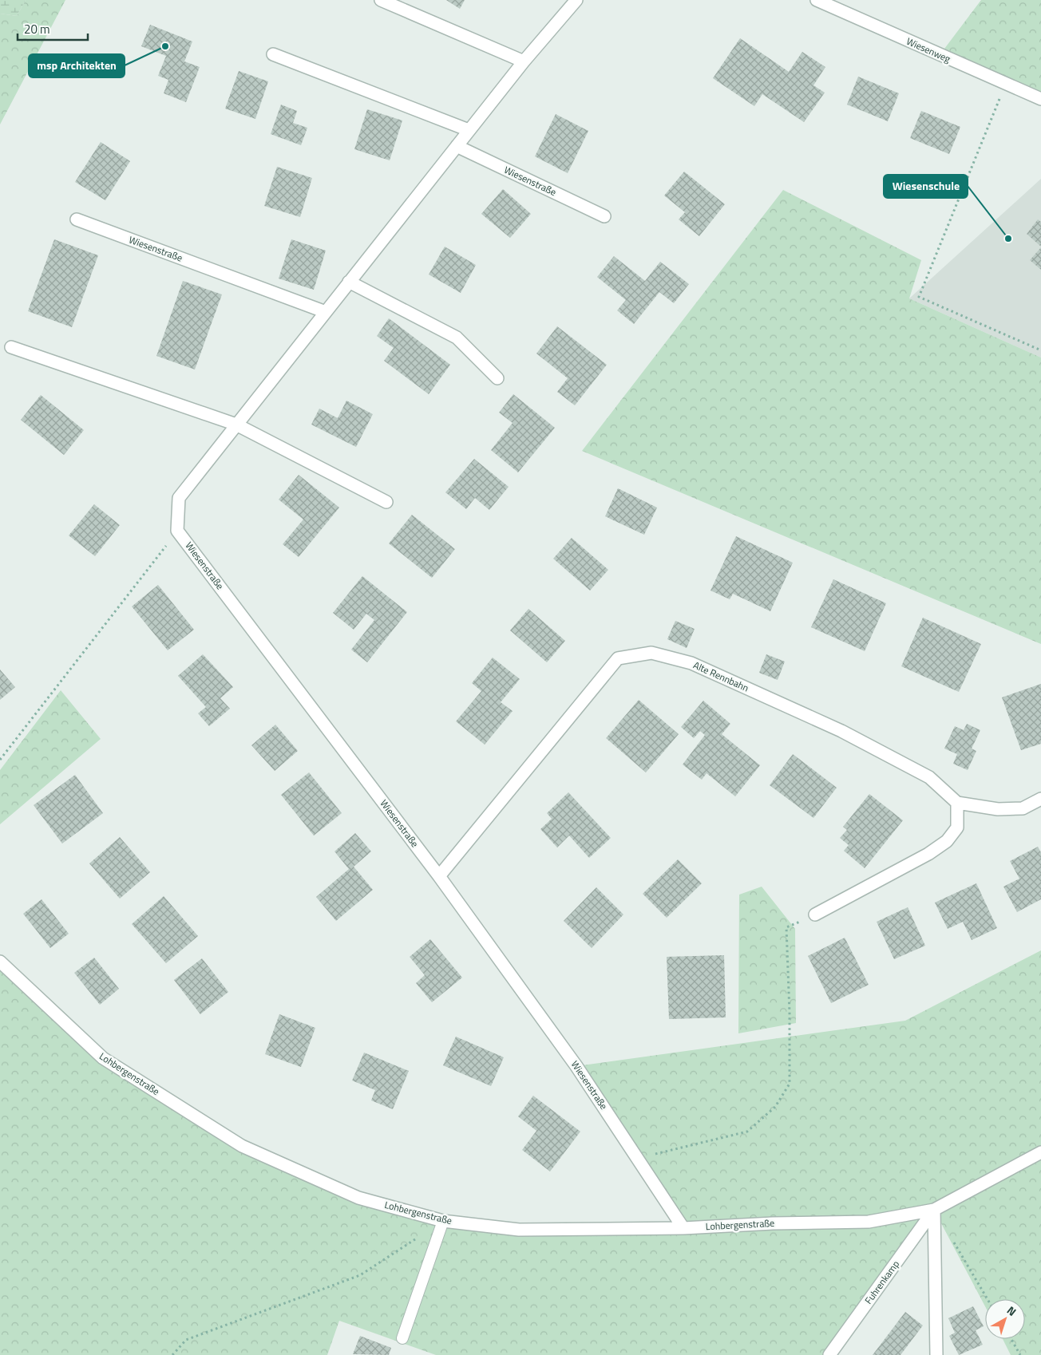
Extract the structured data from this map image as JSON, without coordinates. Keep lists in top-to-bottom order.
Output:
{
  "streets": {
    "street": [
      "Wiesenweg",
      "Wiesenstraße",
      "Alte Rennbahn",
      "Lohbergenstraße",
      "Fuhrenkamp"
    ]
  },
  "crossings": [
    ["Wiesenstraße", "Alte Rennbahn"],
    ["Wiesenstraße", "Lohbergenstraße"],
    ["Lohbergenstraße", "Fuhrenkamp"]
  ],
  "places": ["msp Architekten", "Wiesenschule"],
  "scale_bar": "20 m",
  "north": "top right"
}
